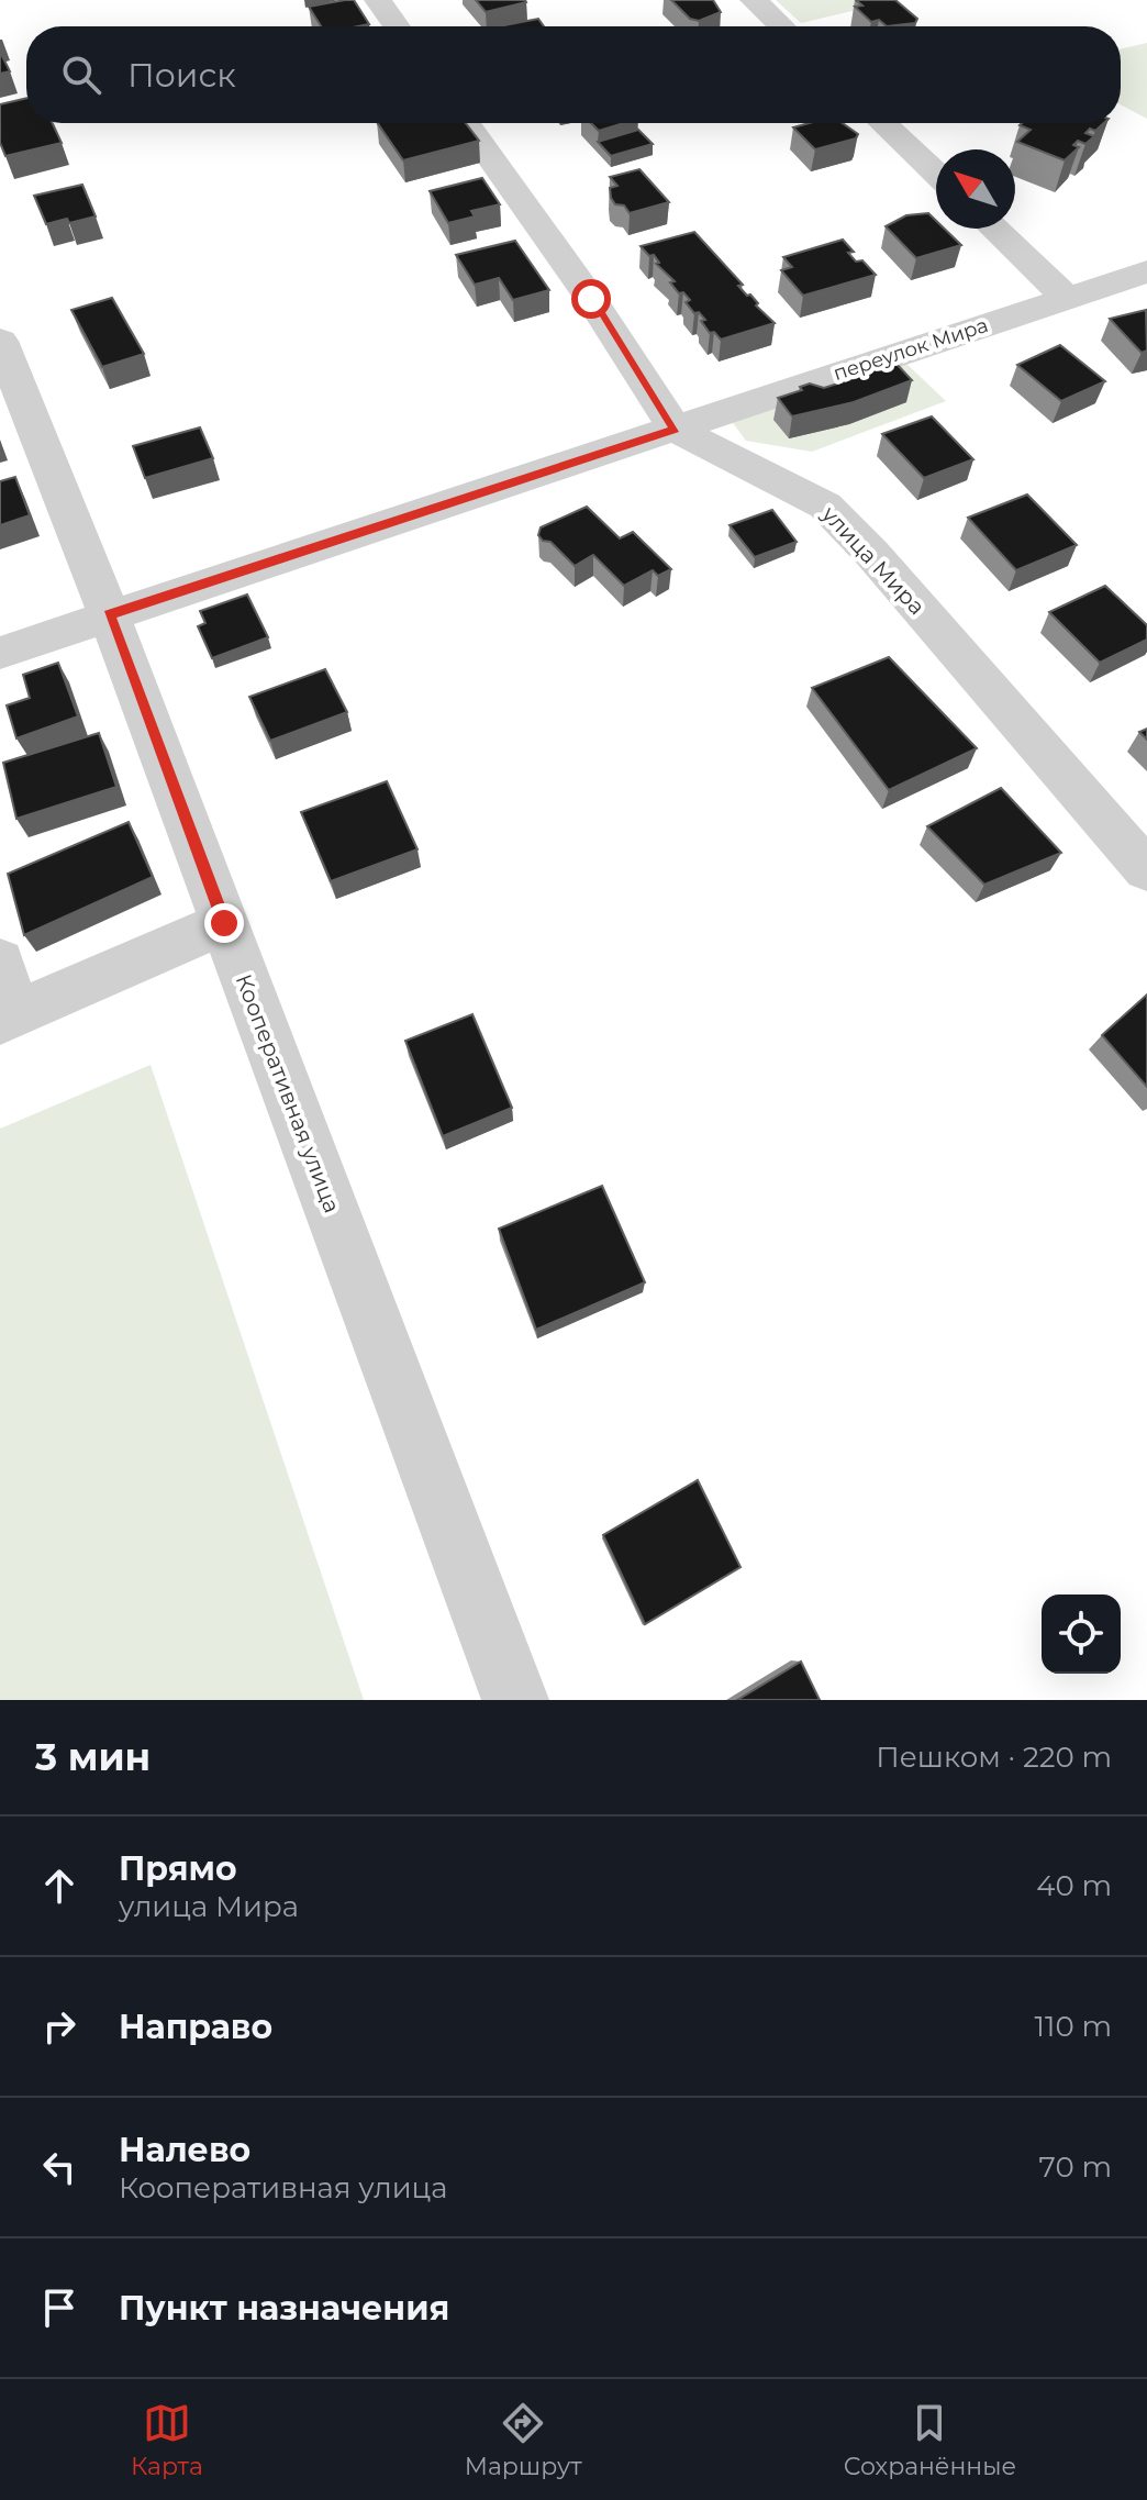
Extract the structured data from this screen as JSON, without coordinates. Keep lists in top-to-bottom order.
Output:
{
  "streets": {
    "street": ["переулок Мира", "улица Мира", "Кооперативная улица"]
  },
  "crossings": [
    ["переулок Мира", "улица Мира"],
    ["переулок Мира", "Кооперативная улица"]
  ],
  "north": "top left",
  "page": {
    "search": "Поиск",
    "heading": ["3 мин", "Пешком · 220 m"],
    "list": [
      ["Прямо", "улица Мира", "40 m"],
      ["Направо", "110 m"],
      ["Налево", "Кооперативная улица", "70 m"],
      "Пункт назначения"
    ],
    "nav": ["Карта", "Маршрут", "Сохранённые"]
  }
}
